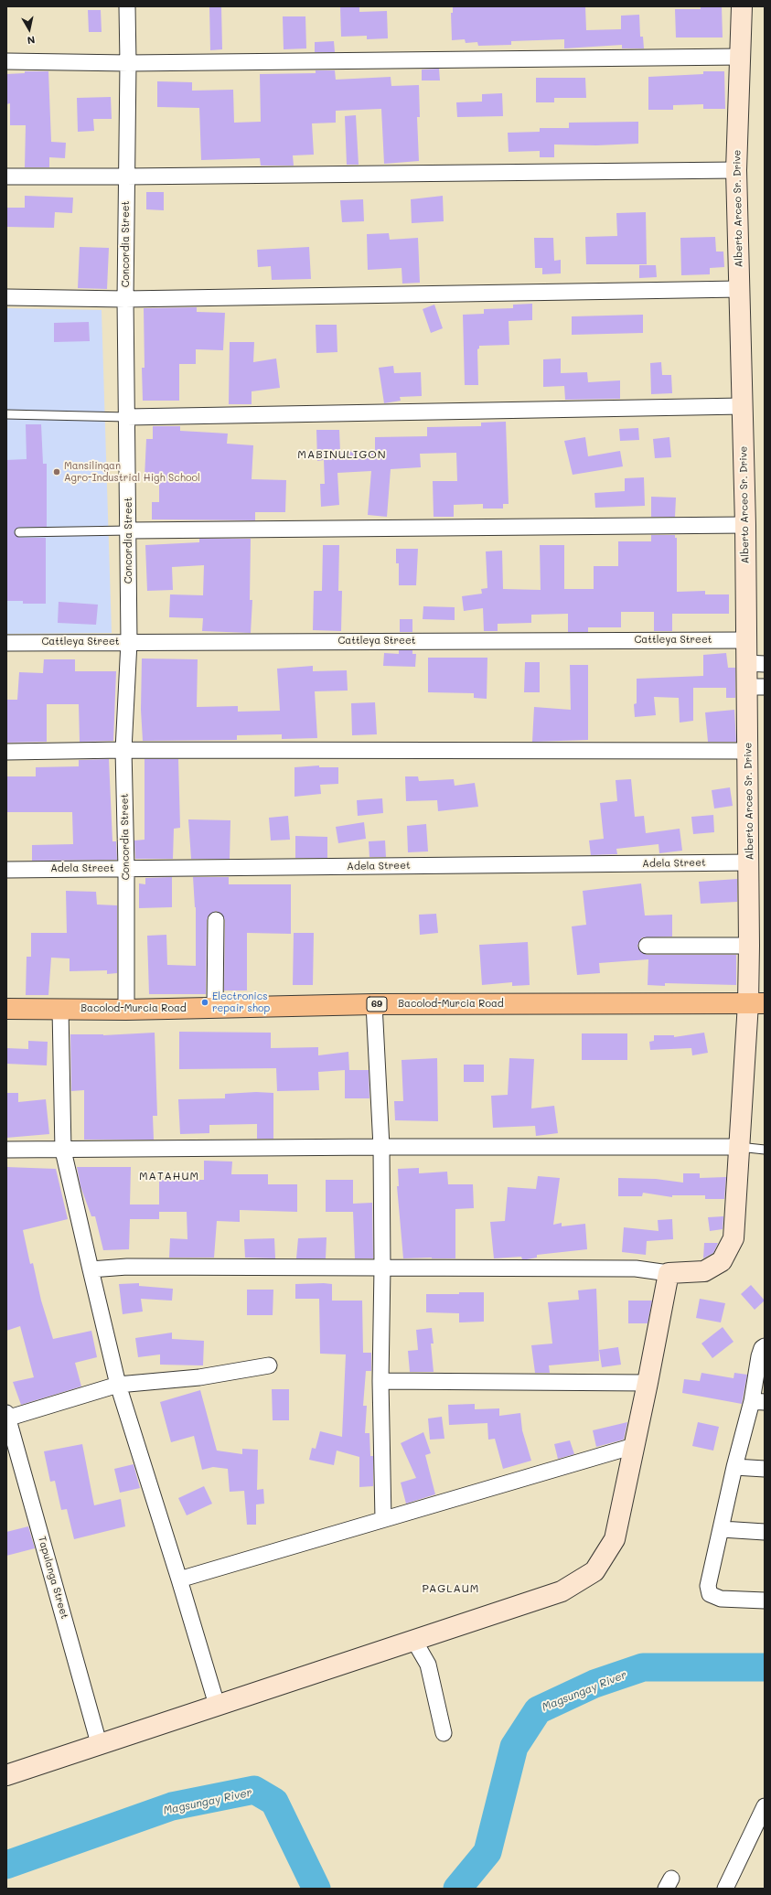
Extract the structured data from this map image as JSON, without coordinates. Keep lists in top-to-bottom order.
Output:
{
  "streets": {
    "main road": ["69", "Bacolod-Murcia Road"],
    "street": [
      "Alberto Arceo Sr. Drive",
      "Concordia Street",
      "Cattleya Street",
      "Adela Street",
      "Tapulanga Street"
    ]
  },
  "crossings": [
    ["Alberto Arceo Sr. Drive", "Cattleya Street"],
    ["Alberto Arceo Sr. Drive", "Adela Street"],
    ["Alberto Arceo Sr. Drive", "Bacolod-Murcia Road"],
    ["Concordia Street", "Cattleya Street"],
    ["Concordia Street", "Adela Street"],
    ["Concordia Street", "Bacolod-Murcia Road"]
  ],
  "districts": ["MABINULIGON", "MATAHUM", "PAGLAUM"],
  "water": ["Magsungay River"],
  "places": ["Mansilingan Agro-Industrial High School", "Electronics repair shop"],
  "north": "bottom"
}
